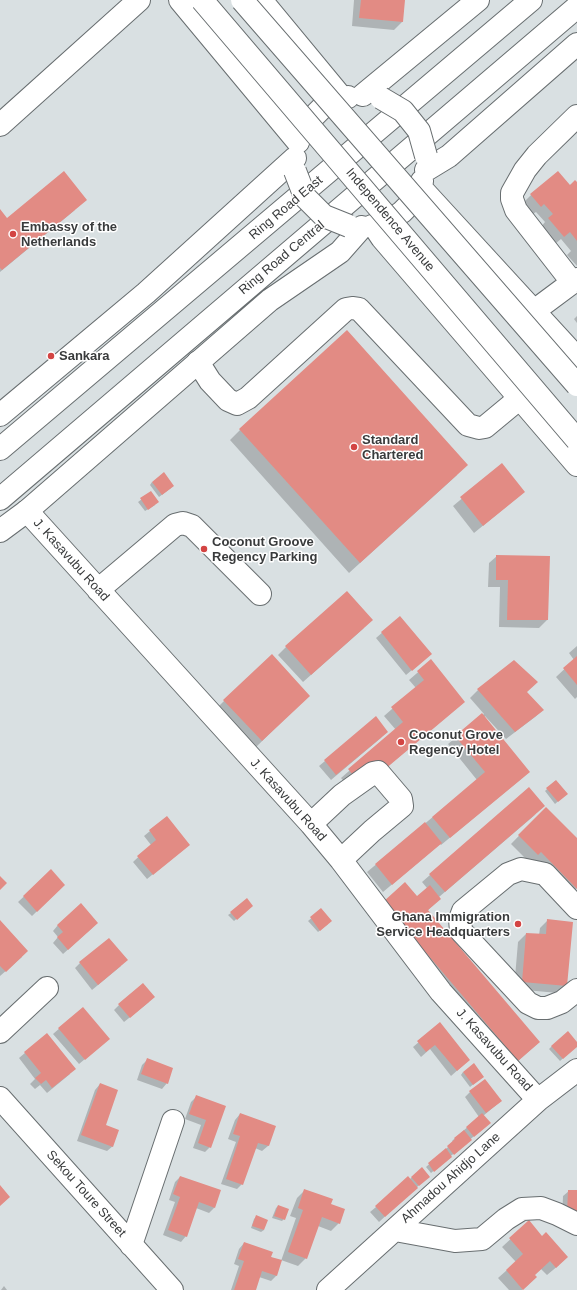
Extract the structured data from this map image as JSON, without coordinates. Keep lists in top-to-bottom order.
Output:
{
  "streets": {
    "main road": [
      "Ring Road East",
      "Independence Avenue",
      "Ring Road Central",
      "J. Kasavubu Road",
      "Ahmadou Ahidjo Lane",
      "Sekou Toure Street"
    ]
  },
  "crossings": [
    ["Independence Avenue", "Ring Road Central"],
    ["Ring Road Central", "J. Kasavubu Road"],
    ["J. Kasavubu Road", "Ahmadou Ahidjo Lane"]
  ],
  "places": [
    "Embassy of the Netherlands",
    "Sankara",
    "Standard Chartered",
    "Coconut Groove Regency Parking",
    "Coconut Grove Regency Hotel",
    "Ghana Immigration Service Headquarters"
  ]
}
